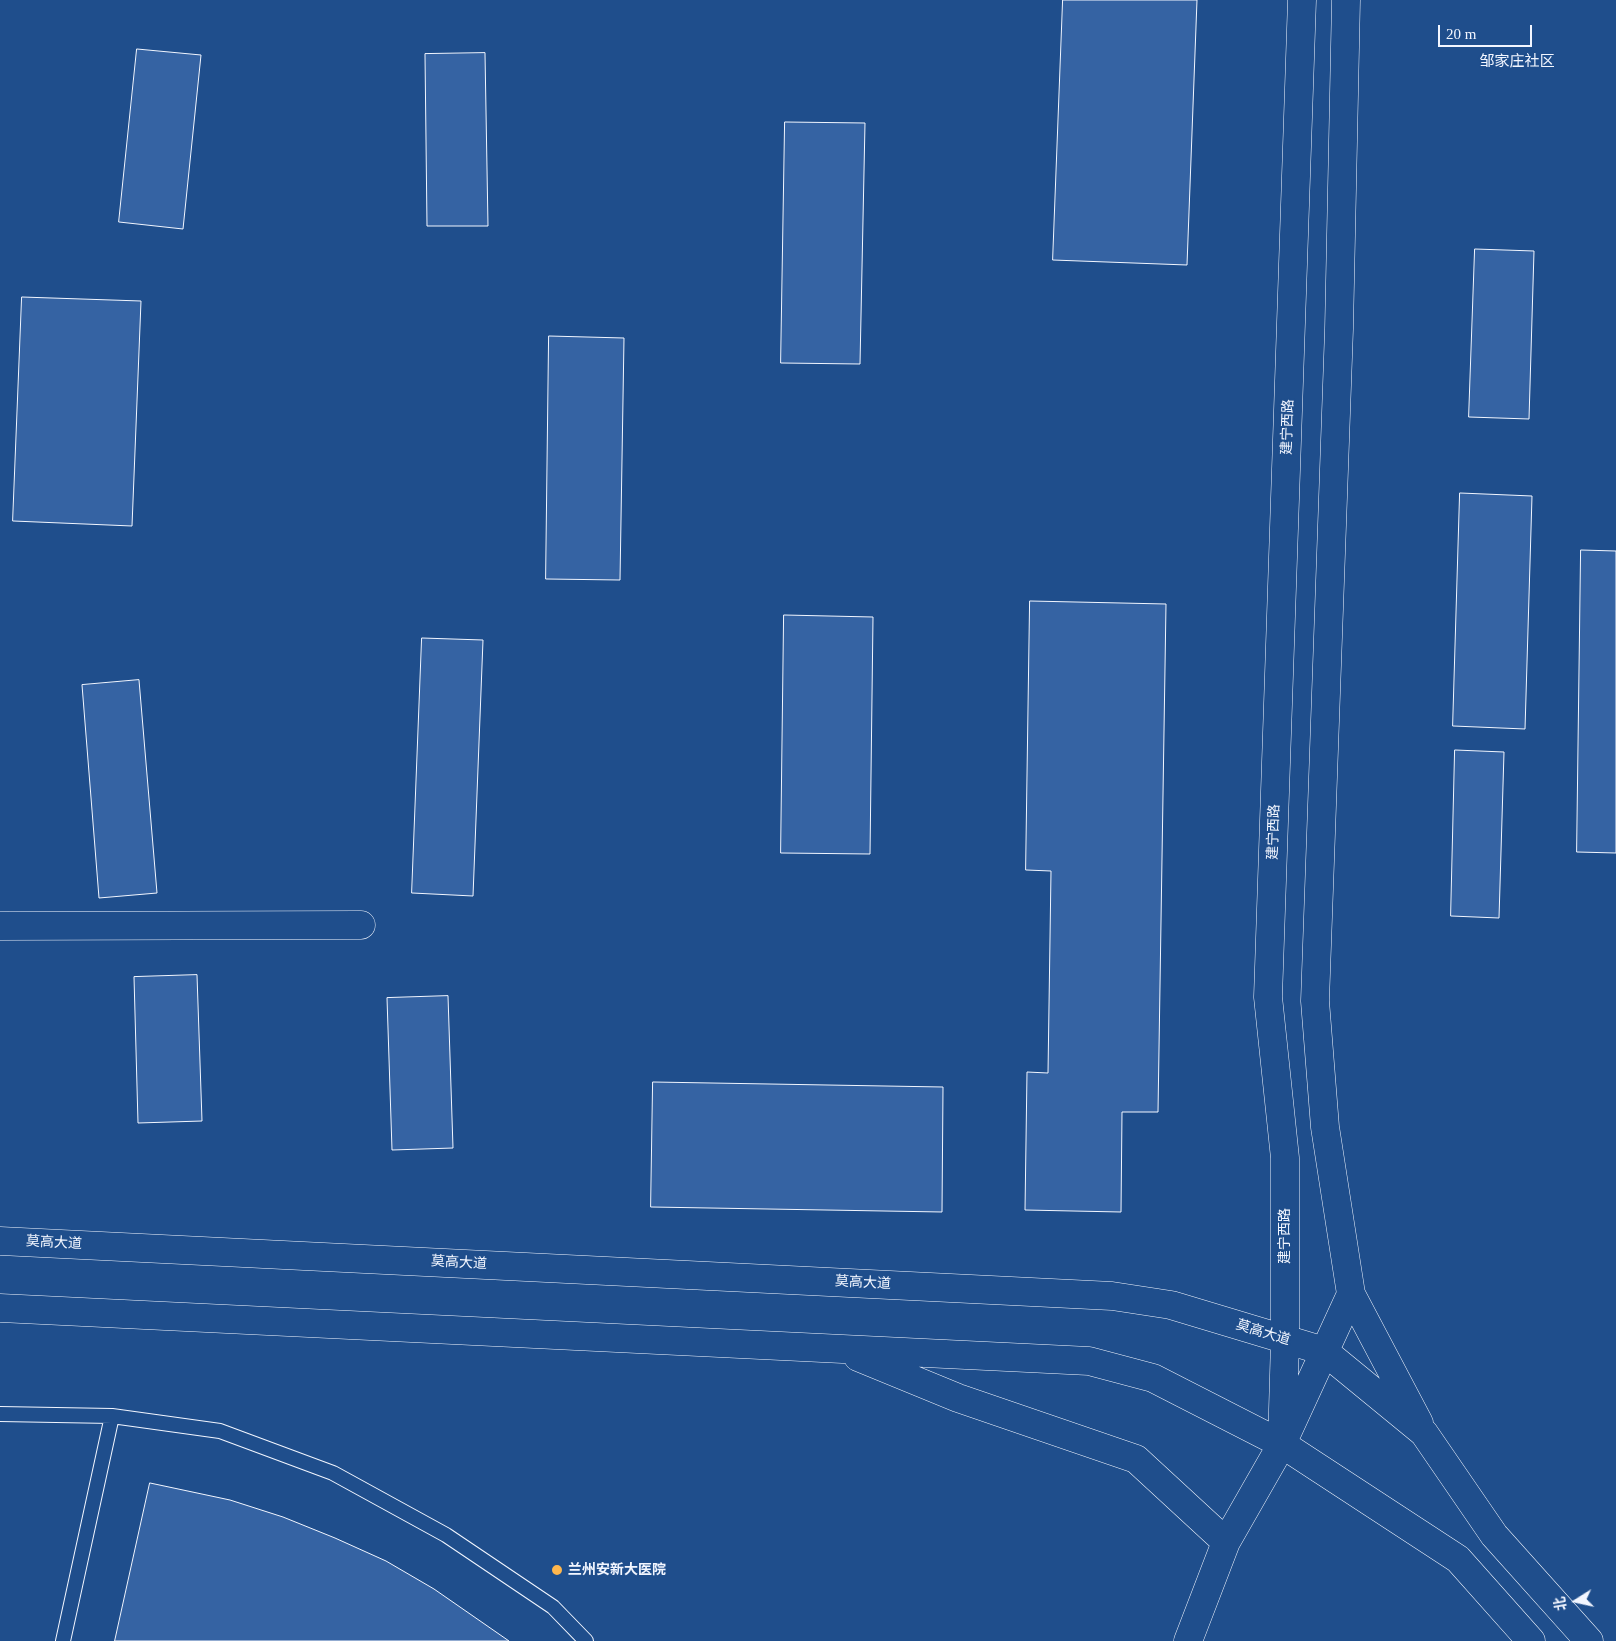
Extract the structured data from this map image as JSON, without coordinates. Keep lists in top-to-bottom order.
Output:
{
  "streets": {
    "main road": ["建宁西路", "莫高大道"]
  },
  "crossings": [
    ["建宁西路", "莫高大道"]
  ],
  "districts": ["邹家庄社区"],
  "places": ["兰州安新大医院"],
  "scale_bar": "20 m",
  "north": "left"
}
